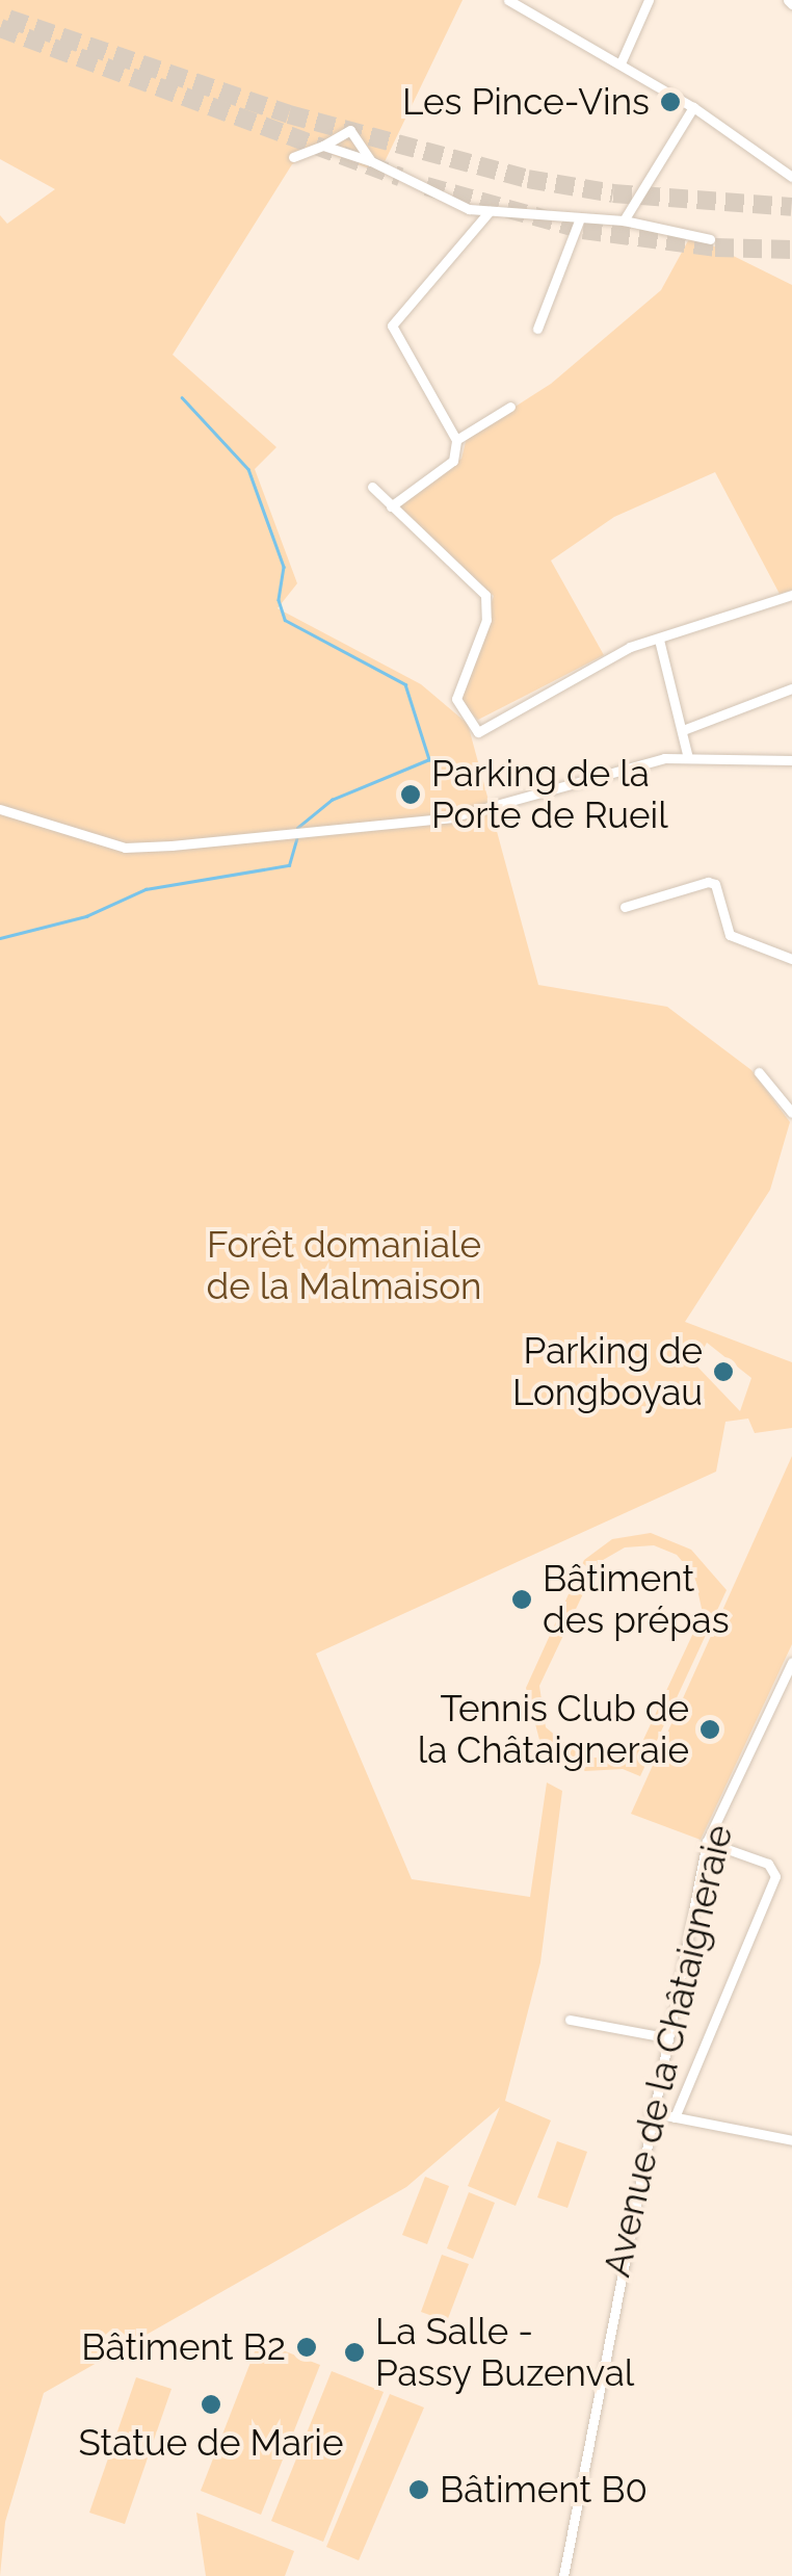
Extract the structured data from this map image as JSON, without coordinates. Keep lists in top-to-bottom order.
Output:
{
  "streets": {
    "street": ["Avenue de la Châtaigneraie"]
  },
  "parks": ["Forêt domaniale de la Malmaison"],
  "places": [
    "Les Pince-Vins",
    "Parking de la Porte de Rueil",
    "Parking de Longboyau",
    "Bâtiment des prépas",
    "Tennis Club de la Châtaigneraie",
    "Bâtiment B2",
    "La Salle - Passy Buzenval",
    "Statue de Marie",
    "Bâtiment B0"
  ]
}
